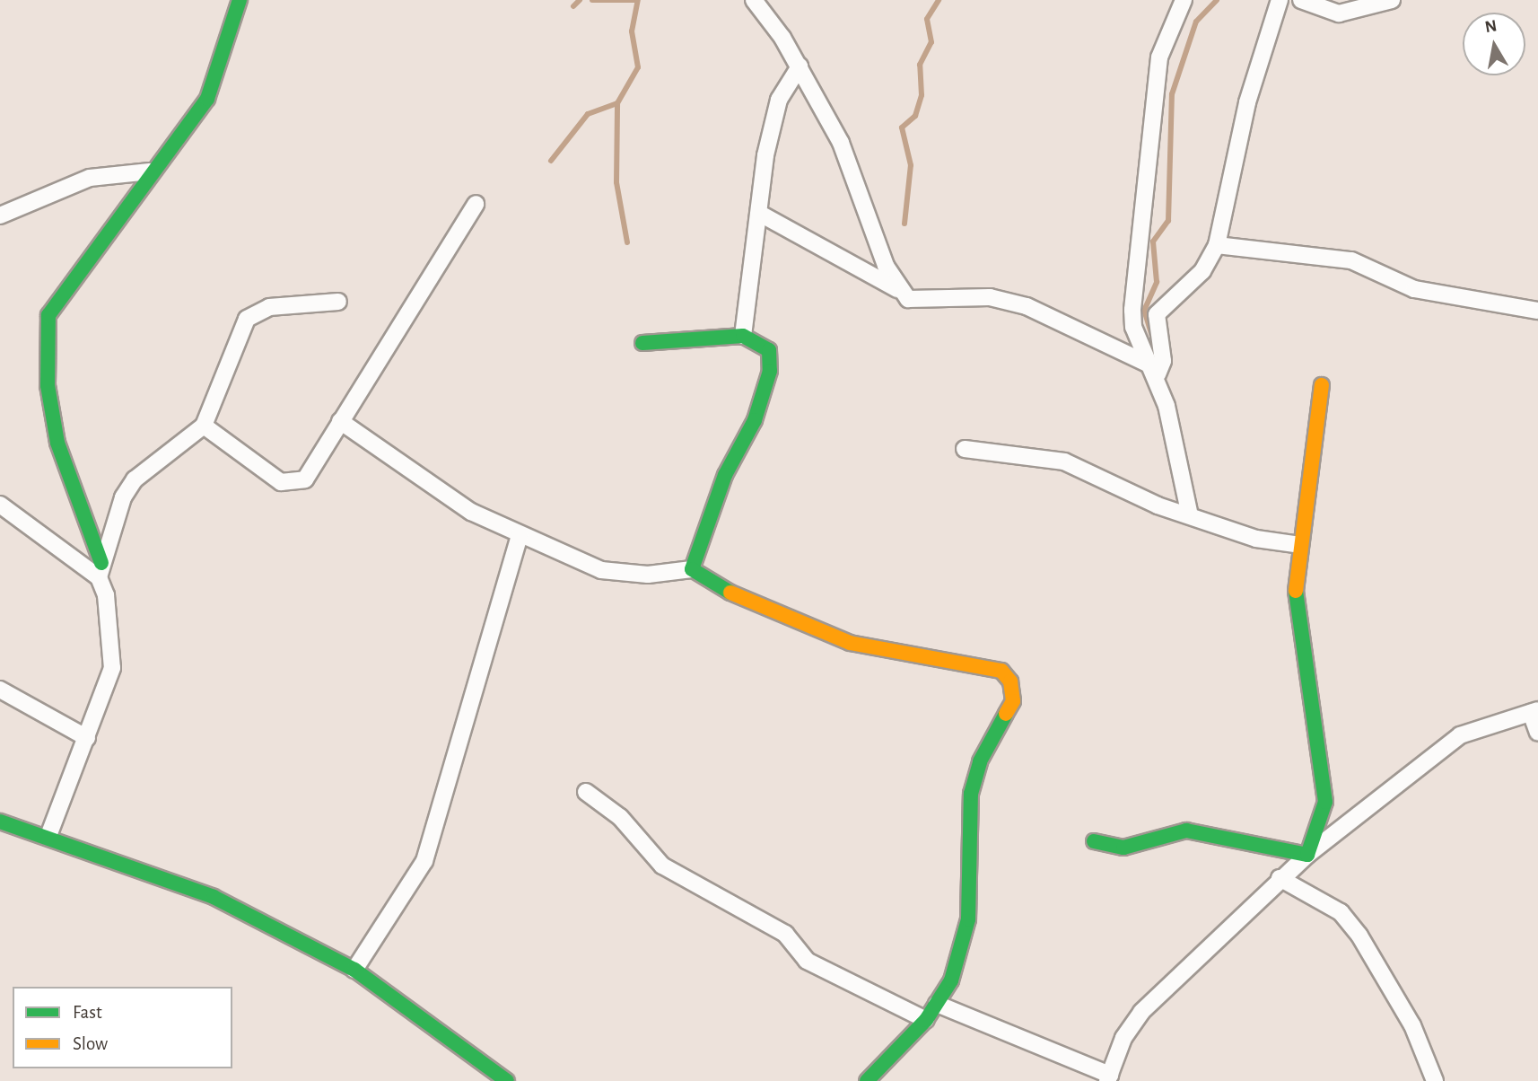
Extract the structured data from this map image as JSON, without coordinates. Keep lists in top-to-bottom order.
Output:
{
  "legend": ["Fast", "Slow"],
  "north": "top"
}
